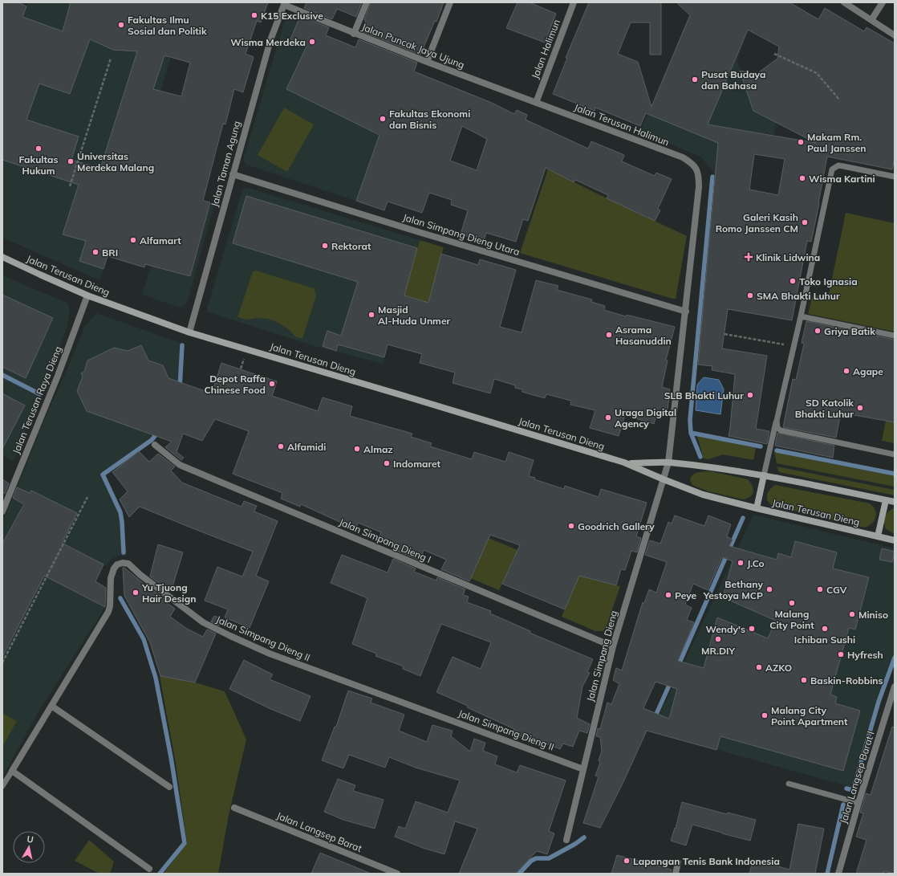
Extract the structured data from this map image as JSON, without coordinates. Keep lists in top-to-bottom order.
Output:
{
  "streets": {
    "street": [
      "Jalan Puncak Jaya Ujung",
      "Jalan Halimun",
      "Jalan Terusan Halimun",
      "Jalan Taman Agung",
      "Jalan Simpang Dieng Utara",
      "Jalan Terusan Dieng",
      "Jalan Terusan Raya Dieng",
      "Jalan Simpang Dieng I",
      "Jalan Simpang Dieng II",
      "Jalan Simpang Dieng",
      "Jalan Langsep Barat I",
      "Jalan Langsep Barat"
    ]
  },
  "crossings": [
    ["Jalan Puncak Jaya Ujung", "Jalan Halimun"],
    ["Jalan Puncak Jaya Ujung", "Jalan Terusan Halimun"],
    ["Jalan Puncak Jaya Ujung", "Jalan Taman Agung"],
    ["Jalan Halimun", "Jalan Terusan Halimun"],
    ["Jalan Terusan Halimun", "Jalan Simpang Dieng Utara"],
    ["Jalan Taman Agung", "Jalan Simpang Dieng Utara"],
    ["Jalan Taman Agung", "Jalan Terusan Dieng"],
    ["Jalan Terusan Dieng", "Jalan Terusan Raya Dieng"],
    ["Jalan Terusan Dieng", "Jalan Simpang Dieng"],
    ["Jalan Simpang Dieng I", "Jalan Simpang Dieng"],
    ["Jalan Simpang Dieng II", "Jalan Simpang Dieng"]
  ],
  "places": {
    "other": [
      "K15 Exclusive",
      "Fakultas Ilmu Sosial dan Politik",
      "Wisma Merdeka",
      "Pusat Budaya dan Bahasa",
      "Fakultas Ekonomi dan Bisnis",
      "Makam Rm. Paul Janssen",
      "Fakultas Hukum",
      "Universitas Merdeka Malang",
      "Wisma Kartini",
      "Galeri Kasih Romo Janssen CM",
      "Alfamart",
      "Rektorat",
      "BRI",
      "Toko Ignasia",
      "SMA Bhakti Luhur",
      "Masjid Al-Huda Unmer",
      "Griya Batik",
      "Asrama Hasanuddin",
      "Agape",
      "Depot Raffa Chinese Food",
      "SLB Bhakti Luhur",
      "SD Katolik Bhakti Luhur",
      "Uraga Digital Agency",
      "Alfamidi",
      "Almaz",
      "Indomaret",
      "Goodrich Gallery",
      "J.Co",
      "Bethany Yestoya MCP",
      "CGV",
      "Yu Tjuong Hair Design",
      "Peye",
      "Malang City Point",
      "Miniso",
      "Wendy's",
      "Ichiban Sushi",
      "MR.DIY",
      "Hyfresh",
      "AZKO",
      "Baskin-Robbins",
      "Malang City Point Apartment",
      "Lapangan Tenis Bank Indonesia"
    ],
    "health": ["Klinik Lidwina"]
  },
  "north": "top"
}
